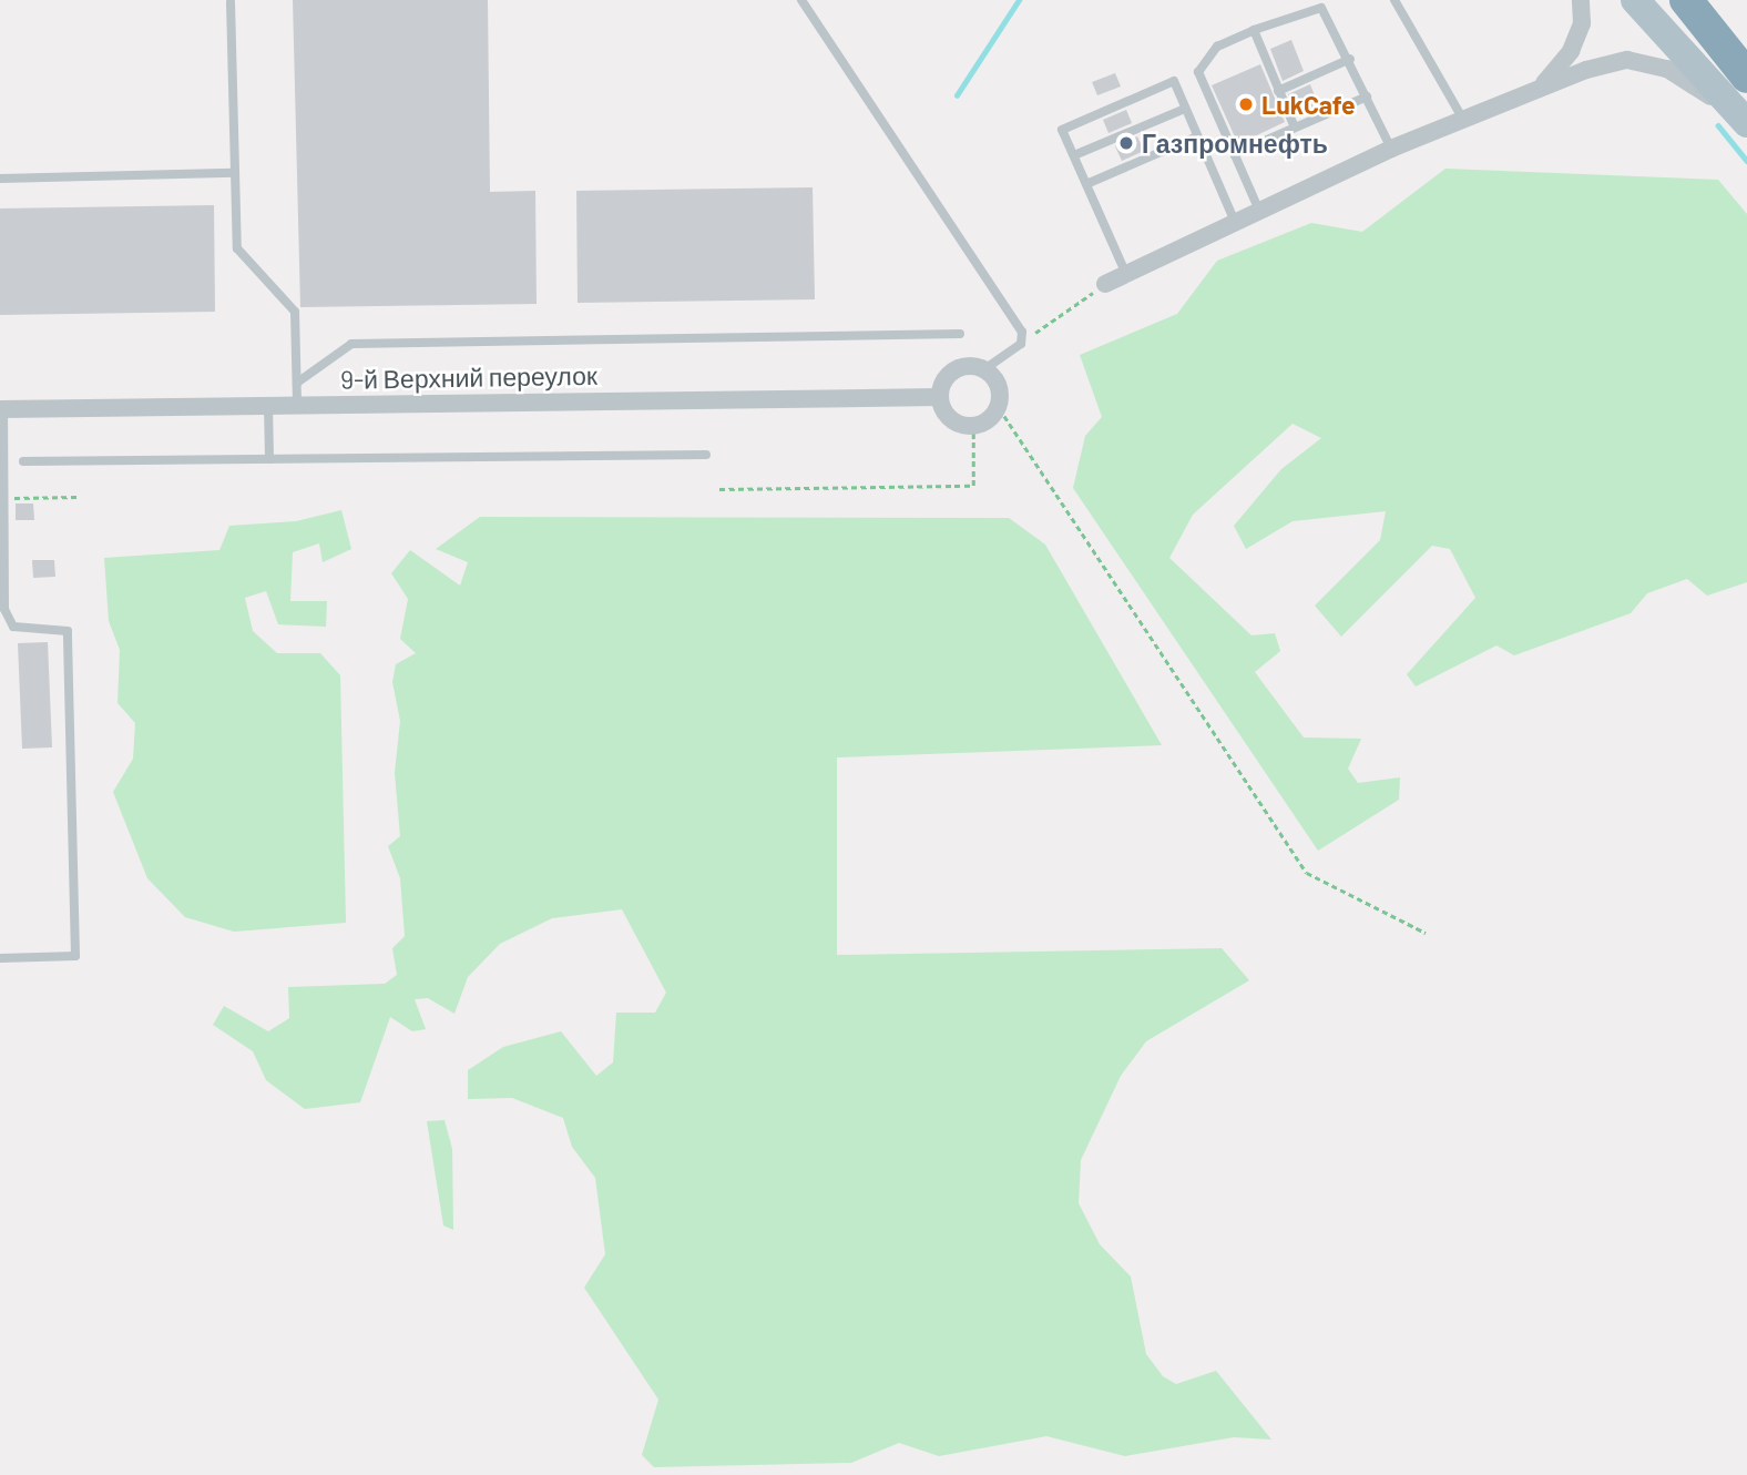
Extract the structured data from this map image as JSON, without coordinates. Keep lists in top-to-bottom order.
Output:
{
  "streets": {
    "street": ["9-й Верхний переулок"]
  },
  "places": ["LukCafe", "Газпромнефть"]
}
